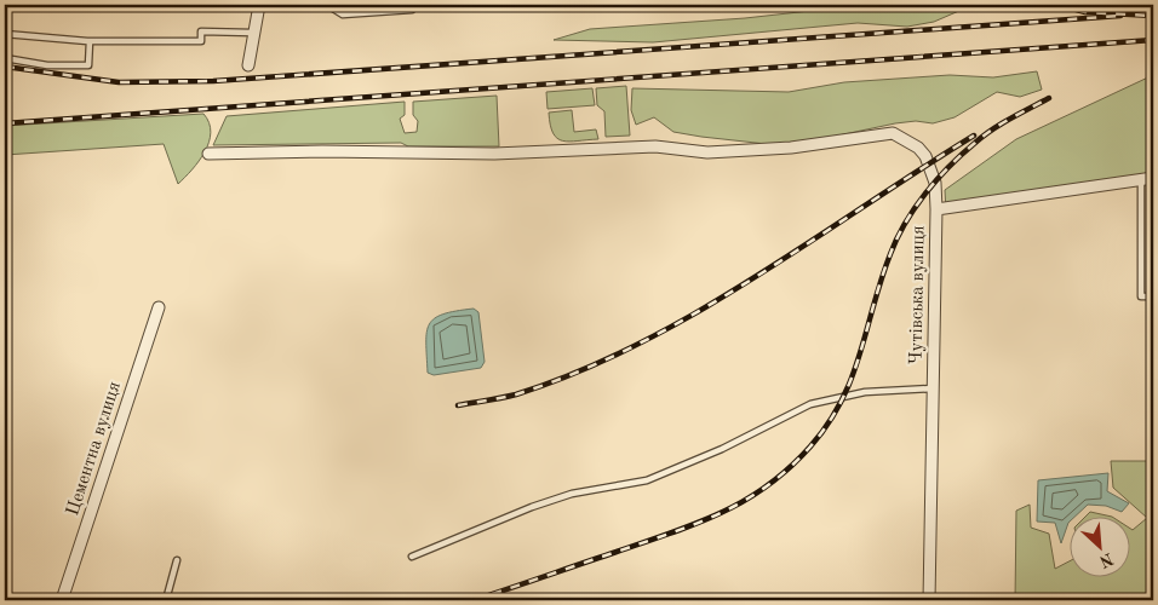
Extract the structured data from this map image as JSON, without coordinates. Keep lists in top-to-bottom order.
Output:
{
  "streets": {
    "street": ["Чутівська вулиця", "Цементна вулиця"]
  },
  "north": "bottom right"
}
